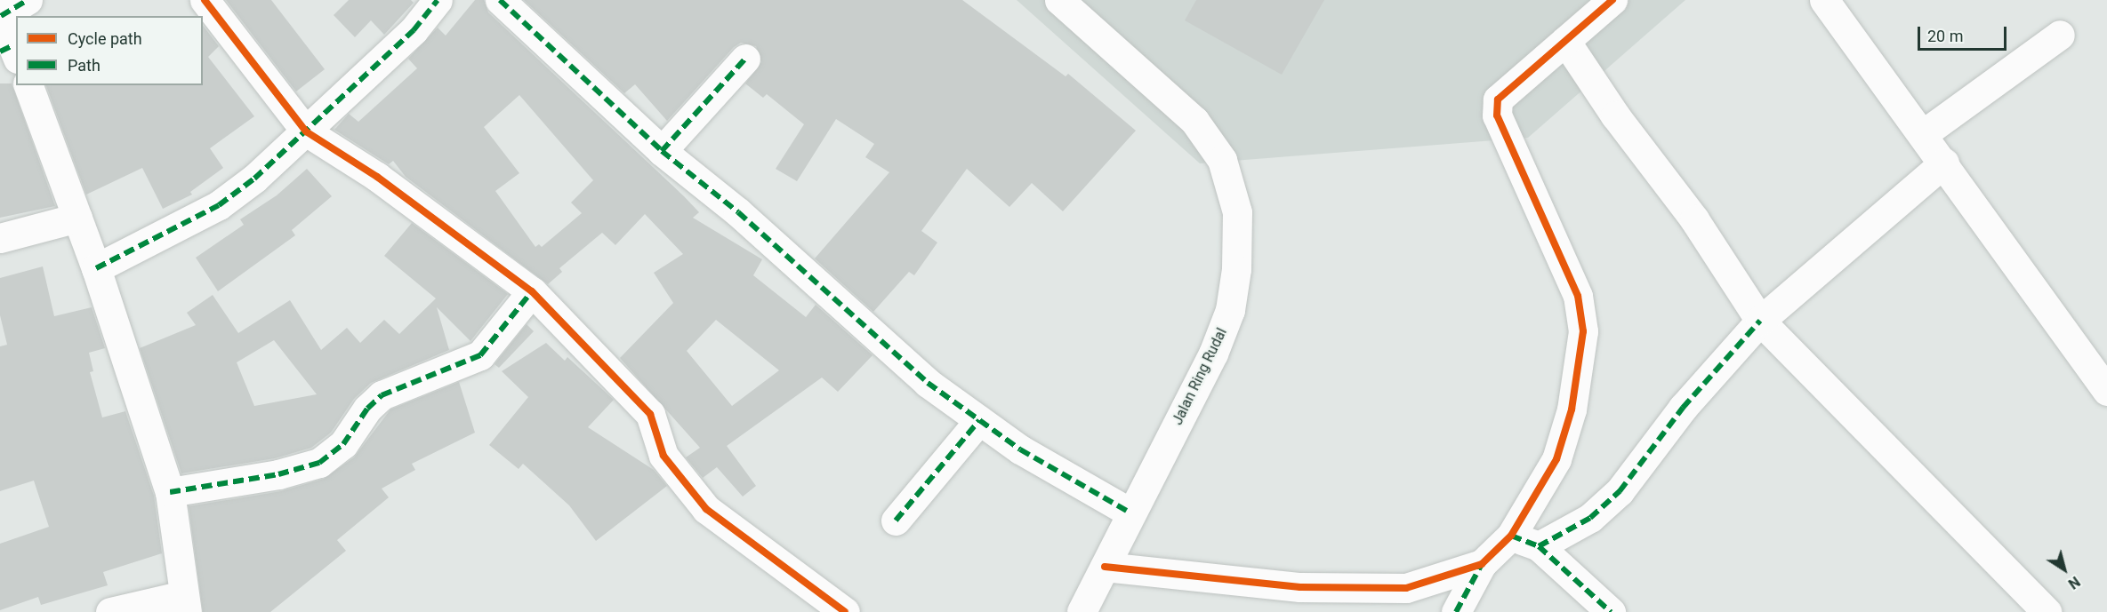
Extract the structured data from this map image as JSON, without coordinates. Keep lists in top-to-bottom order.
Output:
{
  "streets": {
    "street": ["Jalan Ring Rudal"]
  },
  "legend": ["Cycle path", "Path"],
  "scale_bar": "20 m",
  "north": "bottom right"
}
